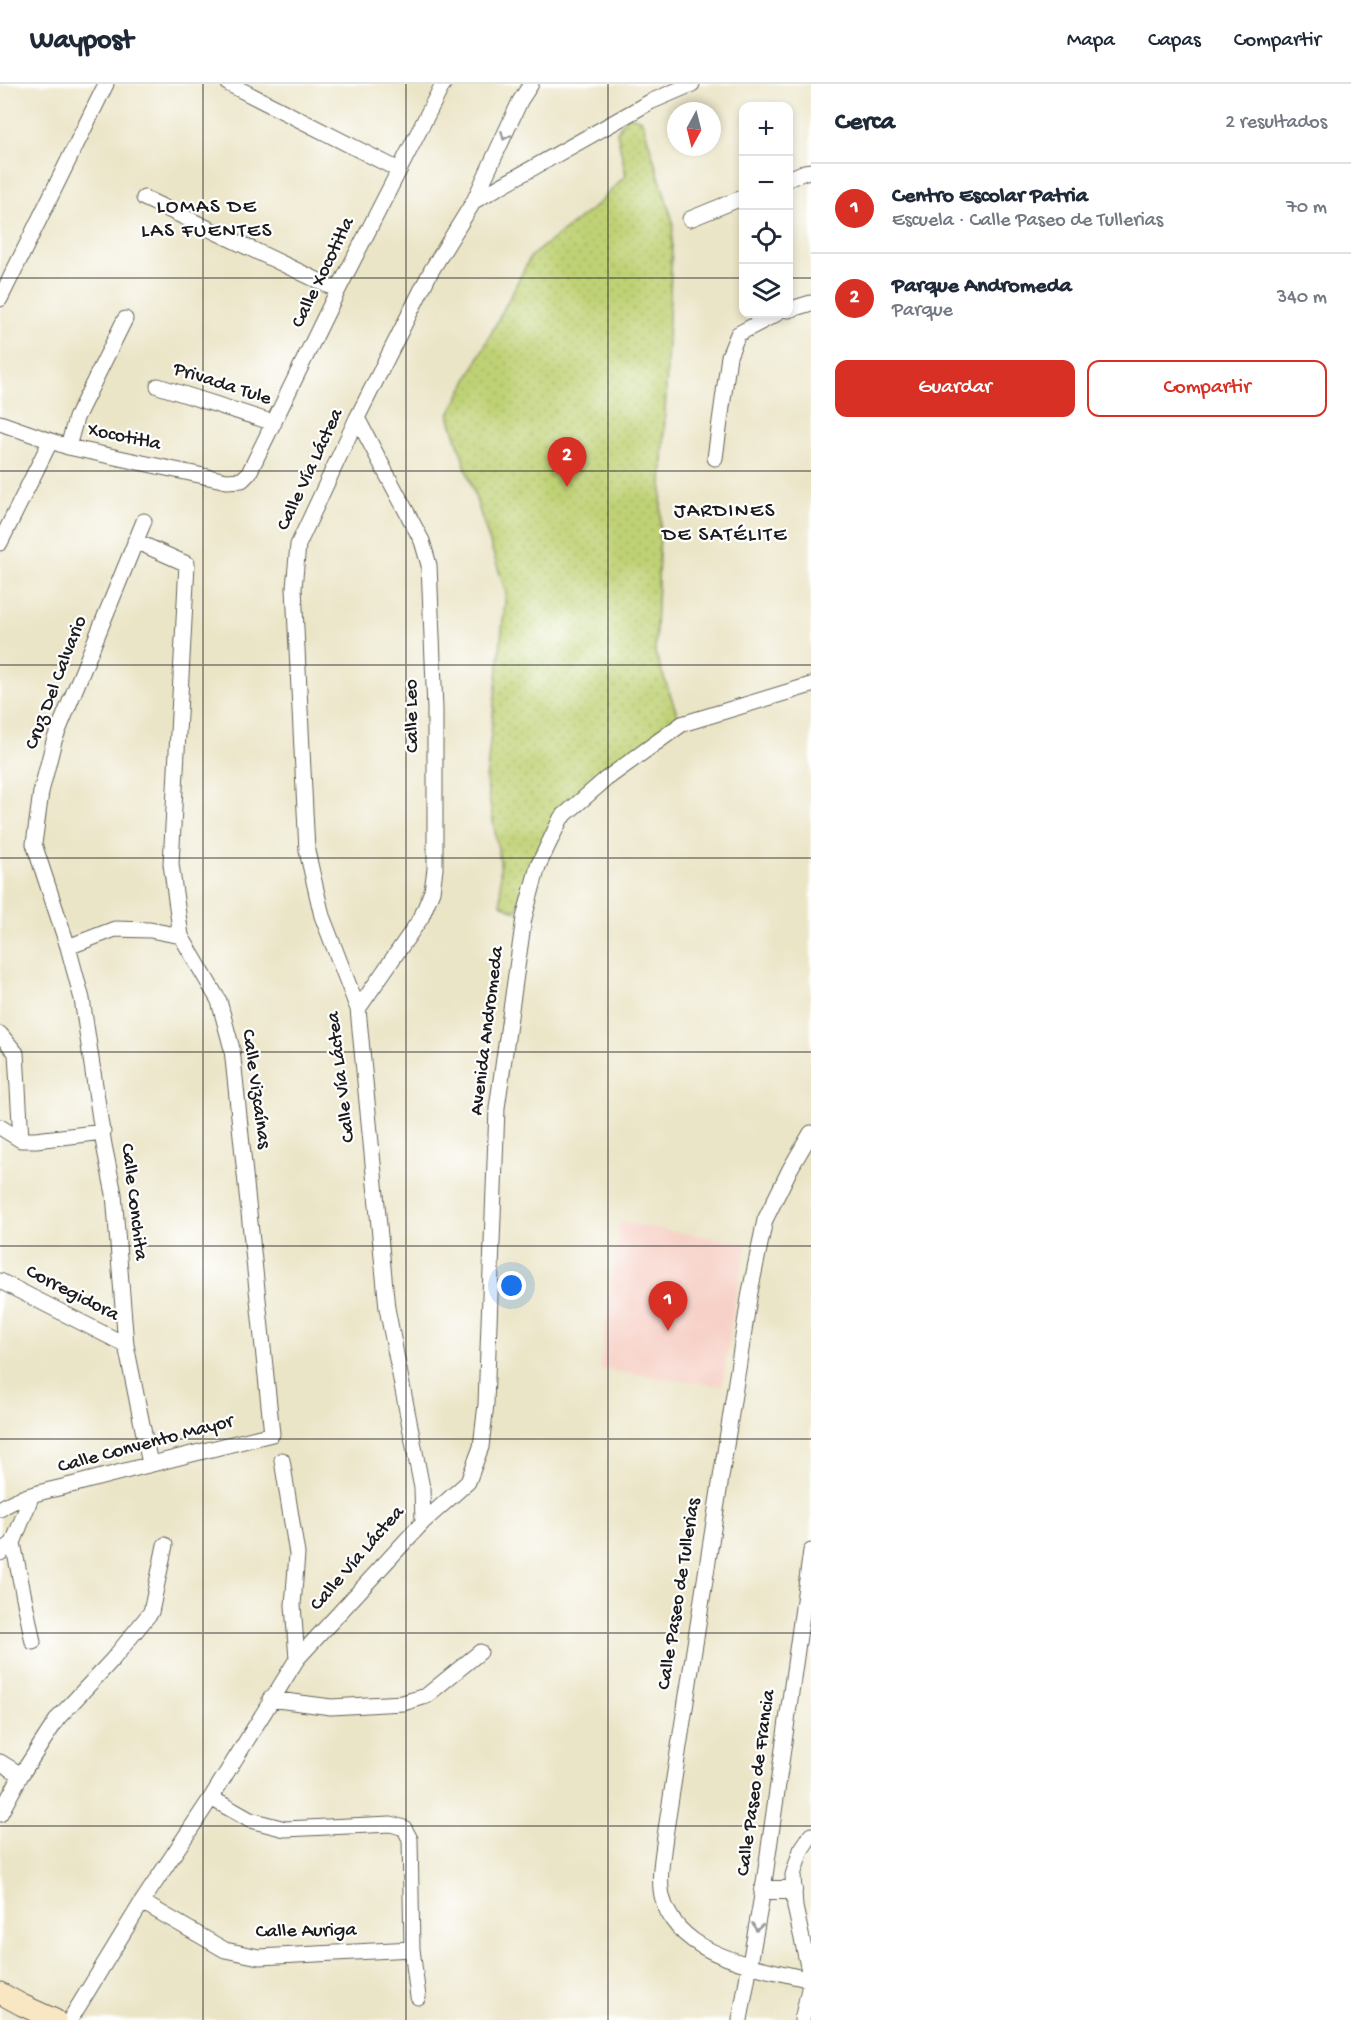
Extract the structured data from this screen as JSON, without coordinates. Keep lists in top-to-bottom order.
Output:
{
  "streets": {
    "street": [
      "Calle Xocotitla",
      "Privada Tule",
      "Xocotitla",
      "Calle Vía Láctea",
      "Cruz Del Calvario",
      "Calle Leo",
      "Avenida Andromeda",
      "Calle Vizcaínas",
      "Calle Conchita",
      "Corregidora",
      "Calle Convento Mayor",
      "Calle Paseo de Tullerias",
      "Calle Paseo de Francia",
      "Calle Auriga"
    ]
  },
  "crossings": [
    ["Calle Xocotitla", "Privada Tule"],
    ["Calle Xocotitla", "Xocotitla"],
    ["Calle Vía Láctea", "Calle Leo"],
    ["Calle Vía Láctea", "Avenida Andromeda"],
    ["Calle Vía Láctea", "Calle Auriga"],
    ["Cruz Del Calvario", "Calle Vizcaínas"],
    ["Cruz Del Calvario", "Calle Conchita"],
    ["Calle Vizcaínas", "Calle Convento Mayor"],
    ["Calle Conchita", "Corregidora"],
    ["Calle Conchita", "Calle Convento Mayor"],
    ["Calle Paseo de Tullerias", "Calle Paseo de Francia"]
  ],
  "districts": ["LOMAS DE LAS FUENTES", "JARDINES DE SATÉLITE"],
  "north": "bottom",
  "page": {
    "header": "Waypost",
    "nav": ["Mapa", "Capas", "Compartir"],
    "heading": ["Cerca", "2 resultados"],
    "map_buttons": ["+", "−"],
    "list": [
      {
        "mark": "1",
        "name": "Centro Escolar Patria",
        "note": "Escuela · Calle Paseo de Tullerias",
        "value": "70 m"
      },
      {
        "mark": "2",
        "name": "Parque Andromeda",
        "note": "Parque",
        "value": "340 m"
      }
    ],
    "buttons": ["Guardar", "Compartir"],
    "pins": ["2", "1"]
  }
}
